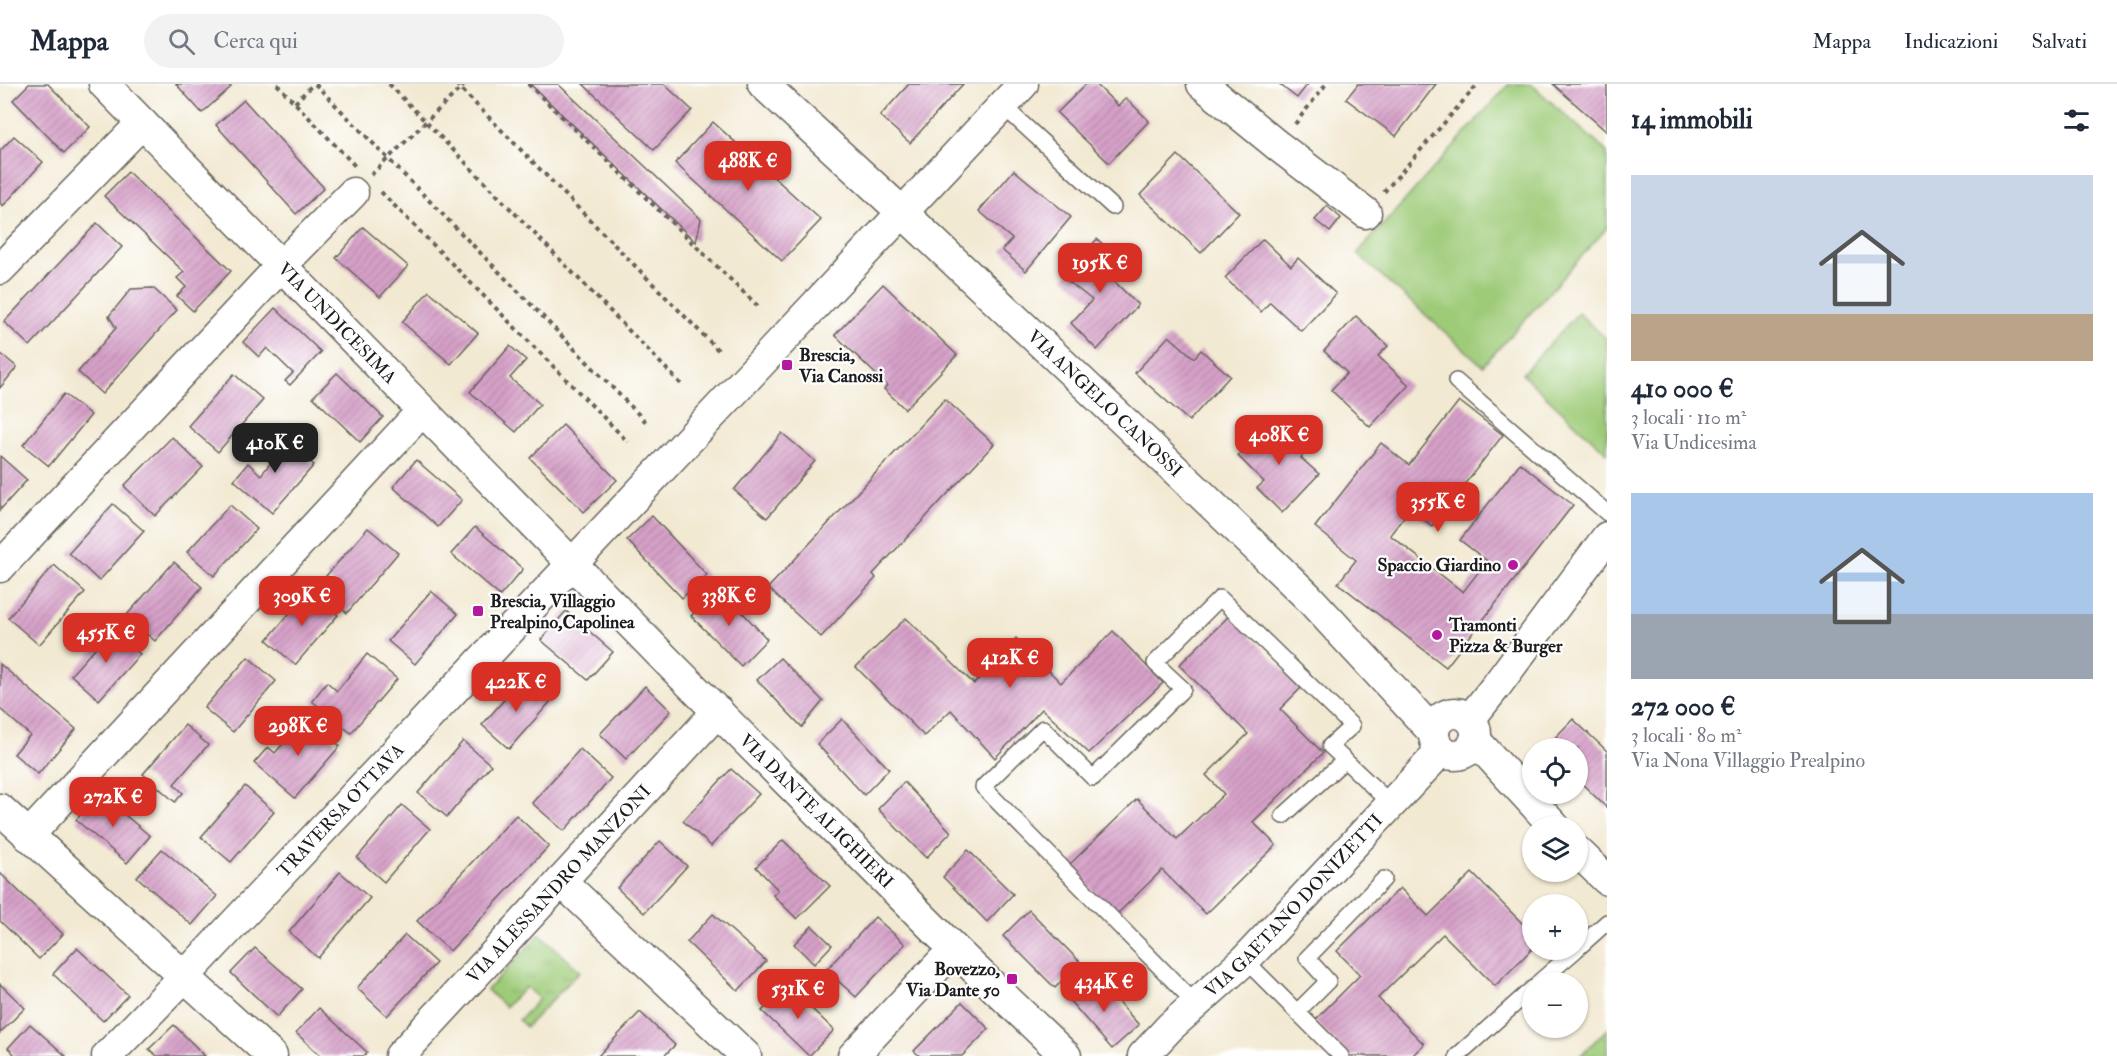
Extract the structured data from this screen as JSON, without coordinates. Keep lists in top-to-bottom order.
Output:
{
  "streets": {
    "street": [
      "VIA UNDICESIMA",
      "VIA ANGELO CANOSSI",
      "TRAVERSA OTTAVA",
      "VIA DANTE ALIGHIERI",
      "VIA ALESSANDRO MANZONI",
      "VIA GAETANO DONIZETTI"
    ]
  },
  "crossings": [
    ["VIA UNDICESIMA", "TRAVERSA OTTAVA"],
    ["VIA UNDICESIMA", "VIA DANTE ALIGHIERI"],
    ["VIA ANGELO CANOSSI", "VIA GAETANO DONIZETTI"],
    ["TRAVERSA OTTAVA", "VIA DANTE ALIGHIERI"],
    ["VIA DANTE ALIGHIERI", "VIA ALESSANDRO MANZONI"]
  ],
  "places": {
    "transit": ["Brescia, Via Canossi", "Brescia, Villaggio Prealpino,Capolinea", "Bovezzo, Via Dante 50"],
    "other": ["Spaccio Giardino", "Tramonti Pizza & Burger"]
  },
  "page": {
    "header": "Mappa",
    "search": "Cerca qui",
    "nav": ["Mappa", "Indicazioni", "Salvati"],
    "heading": "14 immobili",
    "price": [
      "488K €",
      "195K €",
      "408K €",
      "410K €",
      "355K €",
      "309K €",
      "338K €",
      "455K €",
      "412K €",
      "422K €",
      "298K €",
      "272K €",
      "434K €",
      "531K €"
    ],
    "list": [
      {
        "name": "410 000 €",
        "note": "3 locali · 110 m² · Via Undicesima"
      },
      {
        "name": "272 000 €",
        "note": "3 locali · 80 m² · Via Nona Villaggio Prealpino"
      }
    ],
    "map_buttons": ["+", "−"]
  }
}
